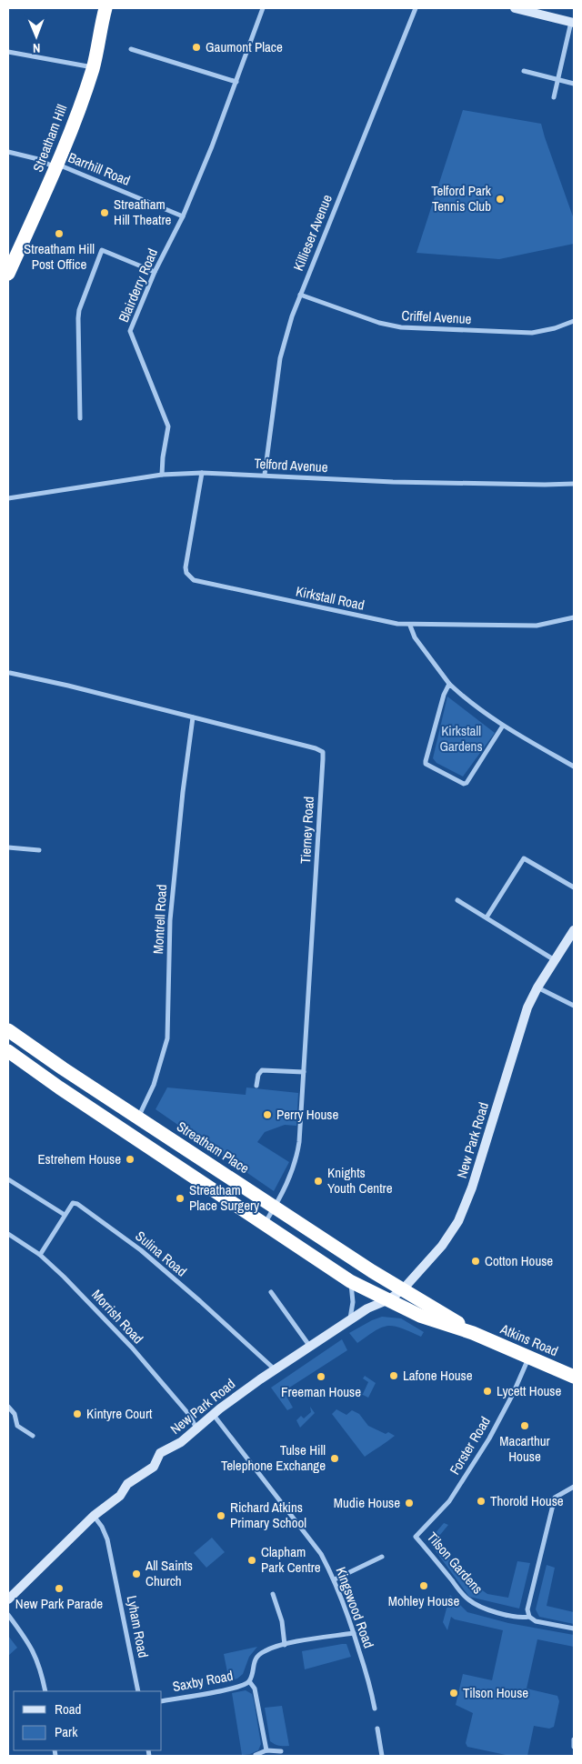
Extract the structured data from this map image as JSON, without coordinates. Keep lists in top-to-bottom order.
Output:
{
  "streets": {
    "highway": ["Streatham Hill", "Streatham Place", "Atkins Road"],
    "street": [
      "Barrhill Road",
      "Killieser Avenue",
      "Blairderry Road",
      "Criffel Avenue",
      "Telford Avenue",
      "Kirkstall Road",
      "Tierney Road",
      "Montrell Road",
      "New Park Road",
      "Sulina Road",
      "Morrish Road",
      "Forster Road",
      "Tilson Gardens",
      "Kingswood Road",
      "Lyham Road",
      "Saxby Road"
    ]
  },
  "crossings": [
    ["Streatham Hill", "Barrhill Road"],
    ["Barrhill Road", "Blairderry Road"],
    ["Killieser Avenue", "Criffel Avenue"],
    ["Killieser Avenue", "Telford Avenue"],
    ["Blairderry Road", "Telford Avenue"],
    ["Telford Avenue", "Kirkstall Road"],
    ["Tierney Road", "Montrell Road"],
    ["Tierney Road", "Streatham Place"],
    ["Montrell Road", "Streatham Place"],
    ["New Park Road", "Streatham Place"],
    ["New Park Road", "Sulina Road"],
    ["New Park Road", "Morrish Road"],
    ["New Park Road", "Atkins Road"],
    ["New Park Road", "Kingswood Road"],
    ["New Park Road", "Lyham Road"],
    ["Streatham Place", "Atkins Road"],
    ["Atkins Road", "Forster Road"],
    ["Forster Road", "Tilson Gardens"],
    ["Kingswood Road", "Saxby Road"]
  ],
  "parks": ["Kirkstall Gardens"],
  "places": [
    "Gaumont Place",
    "Telford Park Tennis Club",
    "Streatham Hill Theatre",
    "Streatham Hill Post Office",
    "Perry House",
    "Estrehem House",
    "Knights Youth Centre",
    "Streatham Place Surgery",
    "Cotton House",
    "Lafone House",
    "Freeman House",
    "Lycett House",
    "Kintyre Court",
    "Macarthur House",
    "Tulse Hill Telephone Exchange",
    "Thorold House",
    "Mudie House",
    "Richard Atkins Primary School",
    "Clapham Park Centre",
    "All Saints Church",
    "Mohley House",
    "New Park Parade",
    "Tilson House"
  ],
  "legend": ["Road", "Park"],
  "north": "bottom"
}
